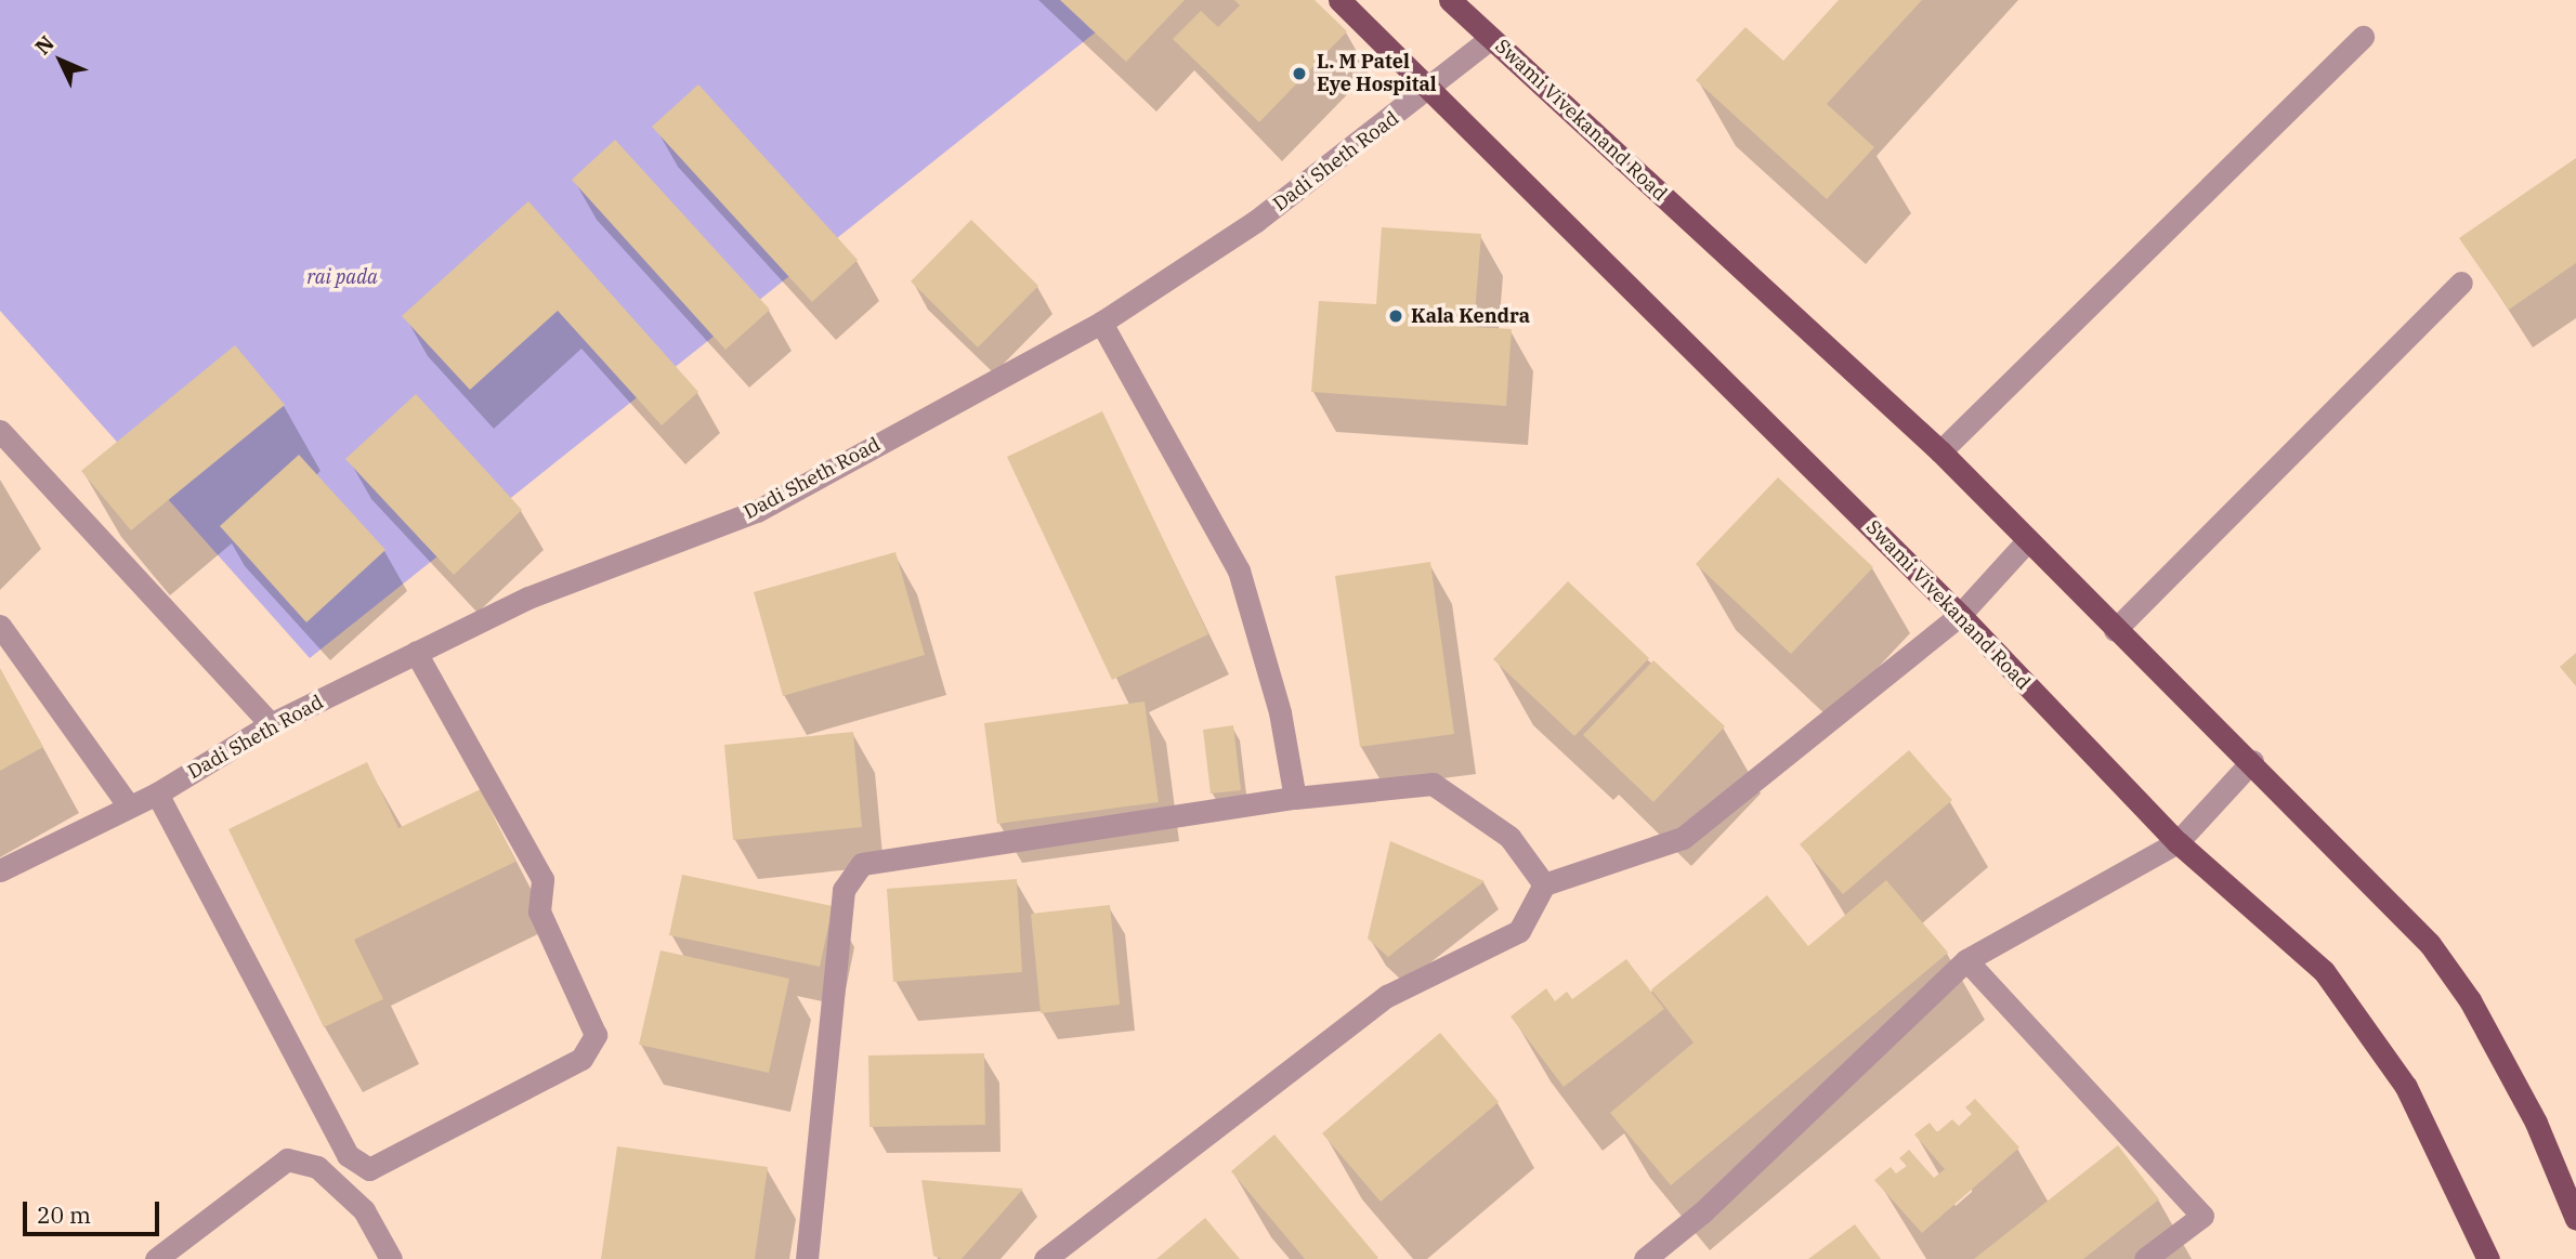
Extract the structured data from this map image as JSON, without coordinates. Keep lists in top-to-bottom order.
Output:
{
  "streets": {
    "main road": ["Swami Vivekanand Road"],
    "street": ["Dadi Sheth Road"]
  },
  "crossings": [
    ["Swami Vivekanand Road", "Dadi Sheth Road"]
  ],
  "parks": ["rai pada"],
  "places": ["L. M Patel Eye Hospital", "Kala Kendra"],
  "scale_bar": "20 m",
  "north": "top left"
}
